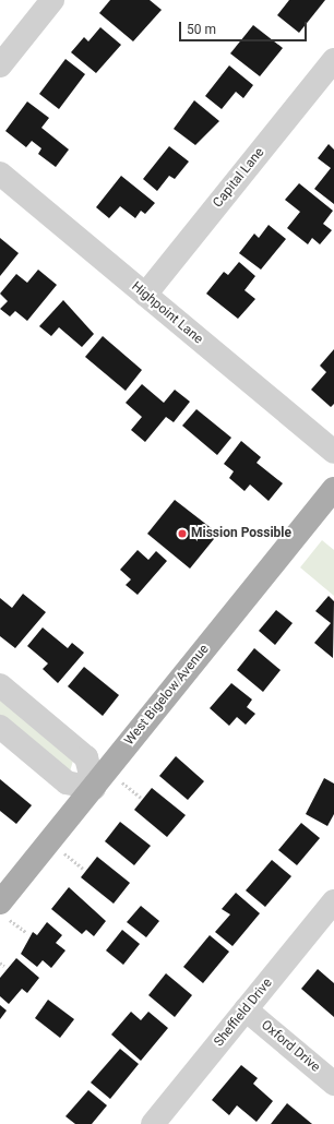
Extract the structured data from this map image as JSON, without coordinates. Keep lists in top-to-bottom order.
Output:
{
  "streets": {
    "main road": ["West Bigelow Avenue"],
    "street": [
      "Capital Lane",
      "Highpoint Lane",
      "Sheffield Drive",
      "Oxford Drive"
    ]
  },
  "crossings": [
    ["Capital Lane", "Highpoint Lane"],
    ["Sheffield Drive", "Oxford Drive"]
  ],
  "places": ["Mission Possible"],
  "scale_bar": "50 m"
}
